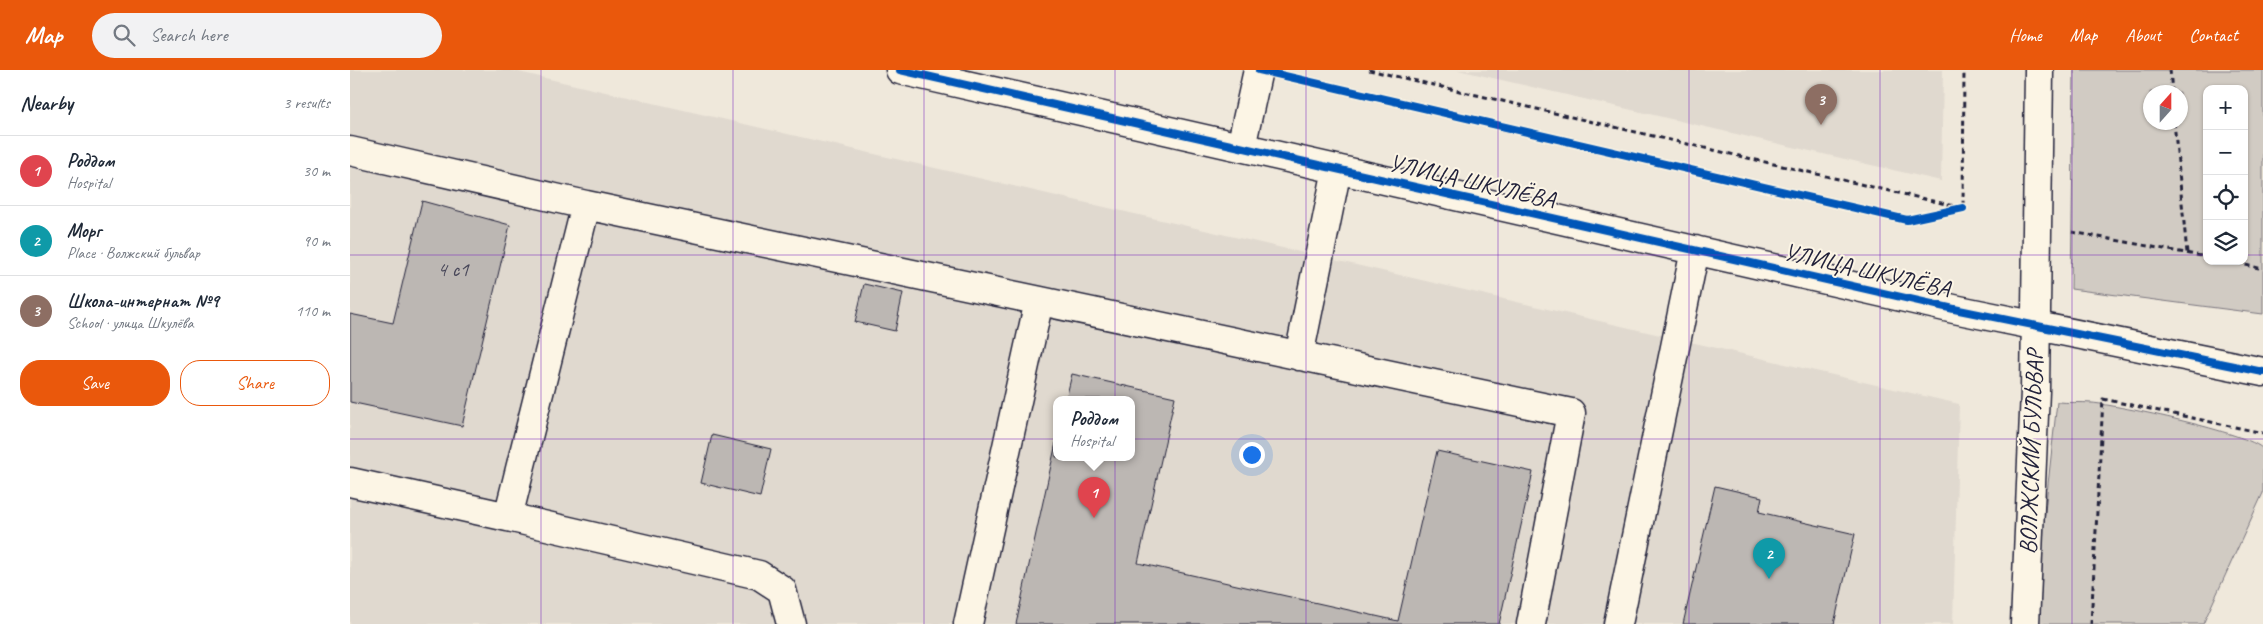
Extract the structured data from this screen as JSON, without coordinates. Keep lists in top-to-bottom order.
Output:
{
  "streets": {
    "street": ["УЛИЦА ШКУЛЁВА", "ВОЛЖСКИЙ БУЛЬВАР"]
  },
  "crossings": [
    ["УЛИЦА ШКУЛЁВА", "ВОЛЖСКИЙ БУЛЬВАР"]
  ],
  "house_numbers": ["4 с1"],
  "north": "top",
  "page": {
    "header": "Map",
    "search": "Search here",
    "nav": [
      "Home",
      "Map",
      "About",
      "Contact"
    ],
    "heading": ["Nearby", "3 results"],
    "pins": ["3", "1", "2"],
    "map_buttons": ["+", "−"],
    "list": [
      {
        "mark": "1",
        "name": "Роддом",
        "note": "Hospital",
        "value": "30 m"
      },
      {
        "mark": "2",
        "name": "Морг",
        "note": "Place · Волжский бульвар",
        "value": "90 m"
      },
      {
        "mark": "3",
        "name": "Школа-интернат №9",
        "note": "School · улица Шкулёва",
        "value": "110 m"
      }
    ],
    "buttons": ["Save", "Share"],
    "popup": ["Роддом", "Hospital"]
  }
}
